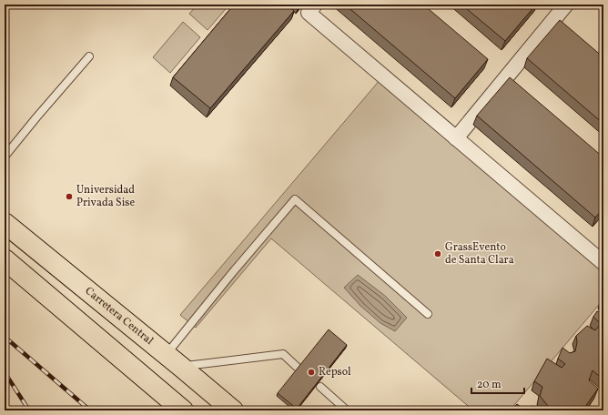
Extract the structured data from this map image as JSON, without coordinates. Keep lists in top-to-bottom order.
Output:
{
  "streets": {
    "main road": ["Carretera Central"]
  },
  "places": ["Universidad Privada Sise", "GrassEvento de Santa Clara", "Repsol"],
  "scale_bar": "20 m"
}
